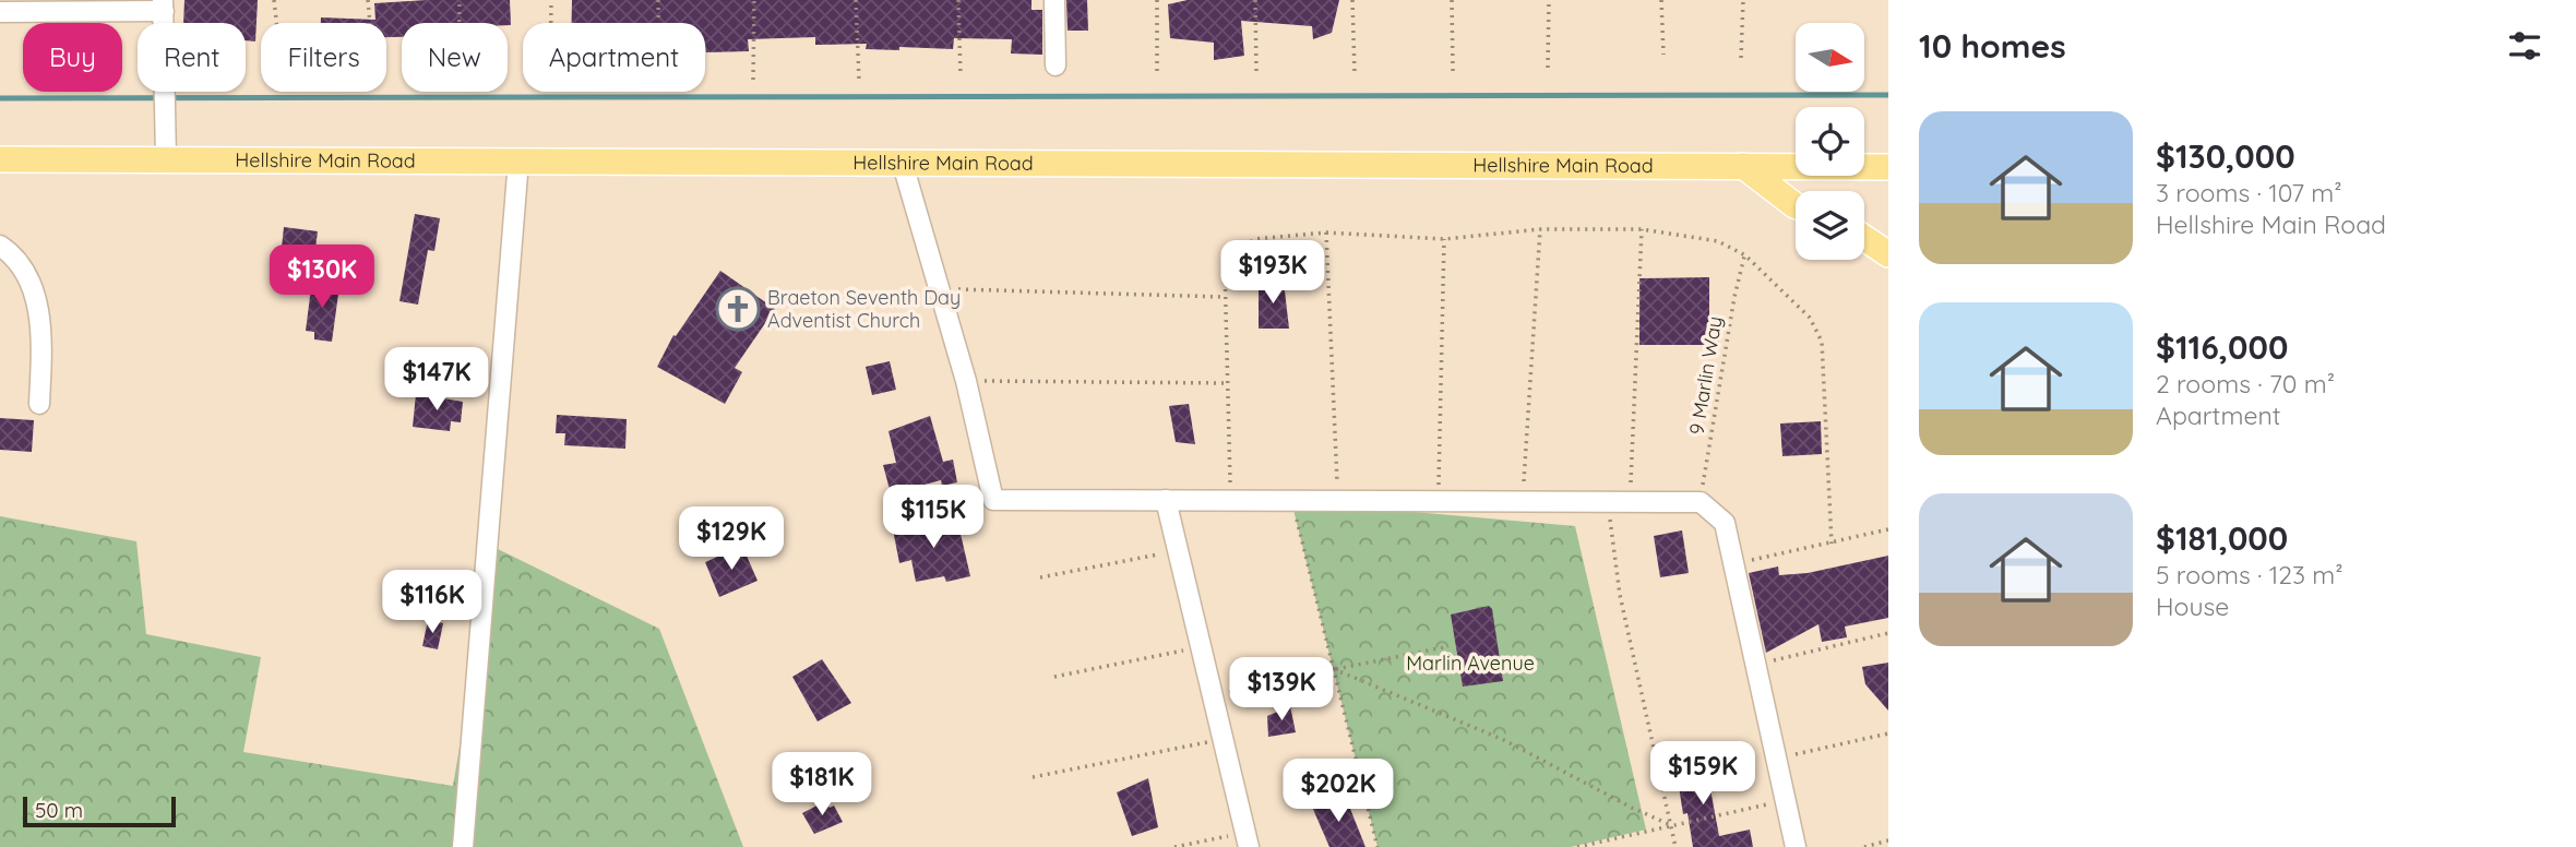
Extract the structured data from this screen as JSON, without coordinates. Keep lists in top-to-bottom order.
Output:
{
  "streets": {
    "main road": ["Hellshire Main Road"],
    "path": ["9 Marlin Way"]
  },
  "parks": ["Marlin Avenue"],
  "places": {
    "church": ["Braeton Seventh Day Adventist Church"]
  },
  "scale_bar": "50 m",
  "north": "right",
  "page": {
    "heading": "10 homes",
    "chip": [
      "Buy",
      "Rent",
      "Filters",
      "New",
      "Apartment"
    ],
    "list": [
      {
        "name": "$130,000",
        "note": "3 rooms · 107 m² · Hellshire Main Road"
      },
      {
        "name": "$116,000",
        "note": "2 rooms · 70 m² · Apartment"
      },
      {
        "name": "$181,000",
        "note": "5 rooms · 123 m² · House"
      }
    ],
    "price": [
      "$193K",
      "$130K",
      "$147K",
      "$115K",
      "$129K",
      "$116K",
      "$139K",
      "$159K",
      "$181K",
      "$202K"
    ],
    "scale": "50 m"
  }
}
